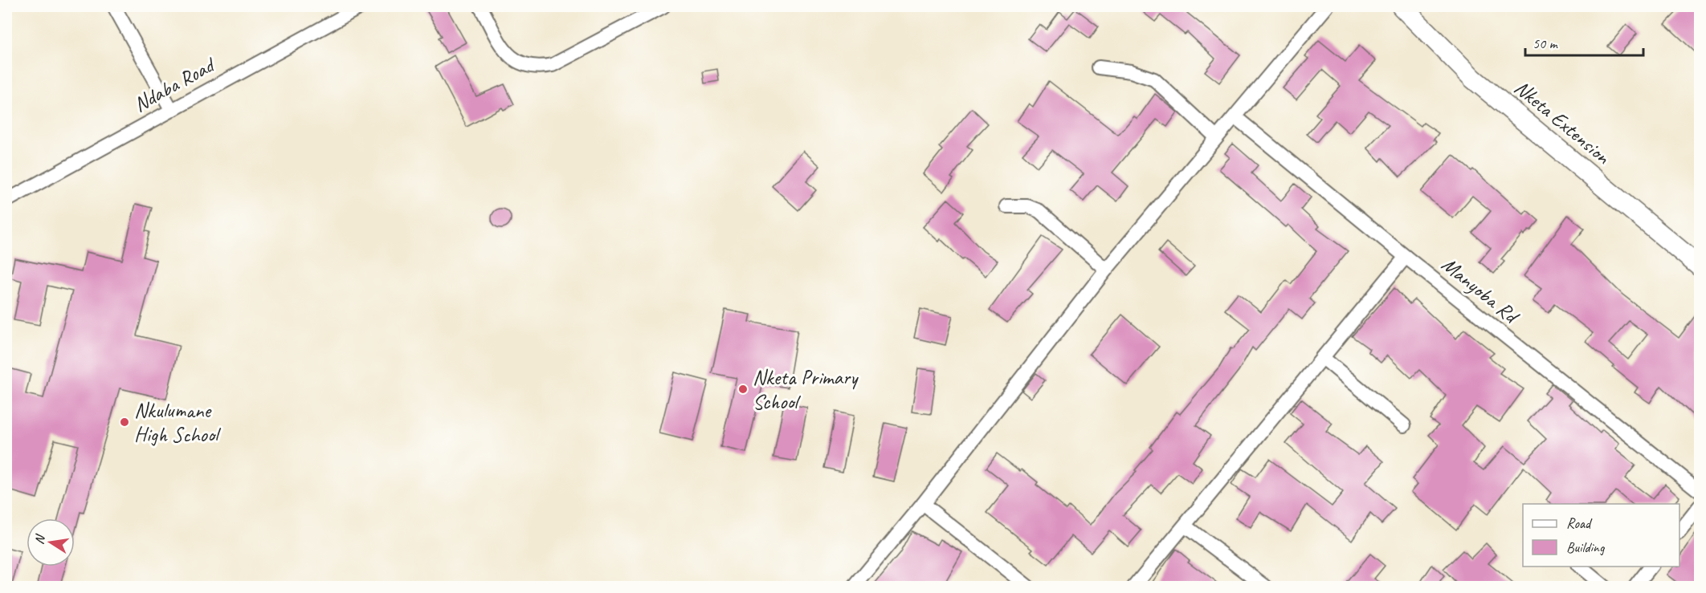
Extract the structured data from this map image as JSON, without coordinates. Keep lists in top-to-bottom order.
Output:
{
  "streets": {
    "street": ["Ndaba Road", "Nketa Extension", "Manyoba Rd"]
  },
  "places": ["Nketa Primary School", "Nkulumane High School"],
  "legend": ["Road", "Building"],
  "scale_bar": "50 m",
  "north": "left"
}
